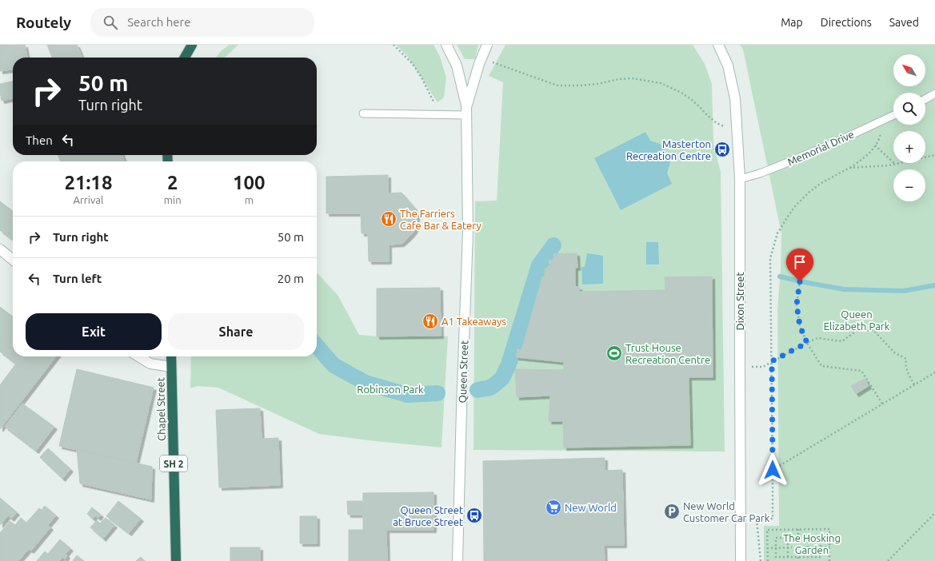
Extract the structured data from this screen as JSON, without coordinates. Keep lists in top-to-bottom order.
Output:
{
  "streets": {
    "highway": ["Chapel Street", "SH 2"],
    "street": ["Dixon Street", "Queen Street"],
    "lane": ["Memorial Drive"]
  },
  "crossings": [
    ["Memorial Drive", "Dixon Street"]
  ],
  "parks": ["Queen Elizabeth Park", "Robinson Park", "The Hosking Garden"],
  "places": {
    "bus stop": ["Masterton Recreation Centre", "Queen Street at Bruce Street"],
    "restaurant": ["The Farriers Cafe Bar & Eatery", "A1 Takeaways"],
    "sports": ["Trust House Recreation Centre"],
    "supermarket": ["New World"],
    "parking": ["New World Customer Car Park"]
  },
  "north": "top left",
  "page": {
    "header": "Routely",
    "search": "Search here",
    "nav": ["Map", "Directions", "Saved"],
    "map_buttons": ["+", "−"],
    "turn": ["50 m", "Turn right"],
    "then": "Then",
    "eta": [
      "21:18",
      "Arrival",
      "2",
      "min",
      "100",
      "m"
    ],
    "list": [
      {
        "name": "Turn right",
        "value": "50 m"
      },
      {
        "name": "Turn left",
        "value": "20 m"
      }
    ],
    "buttons": ["Exit", "Share"]
  }
}
